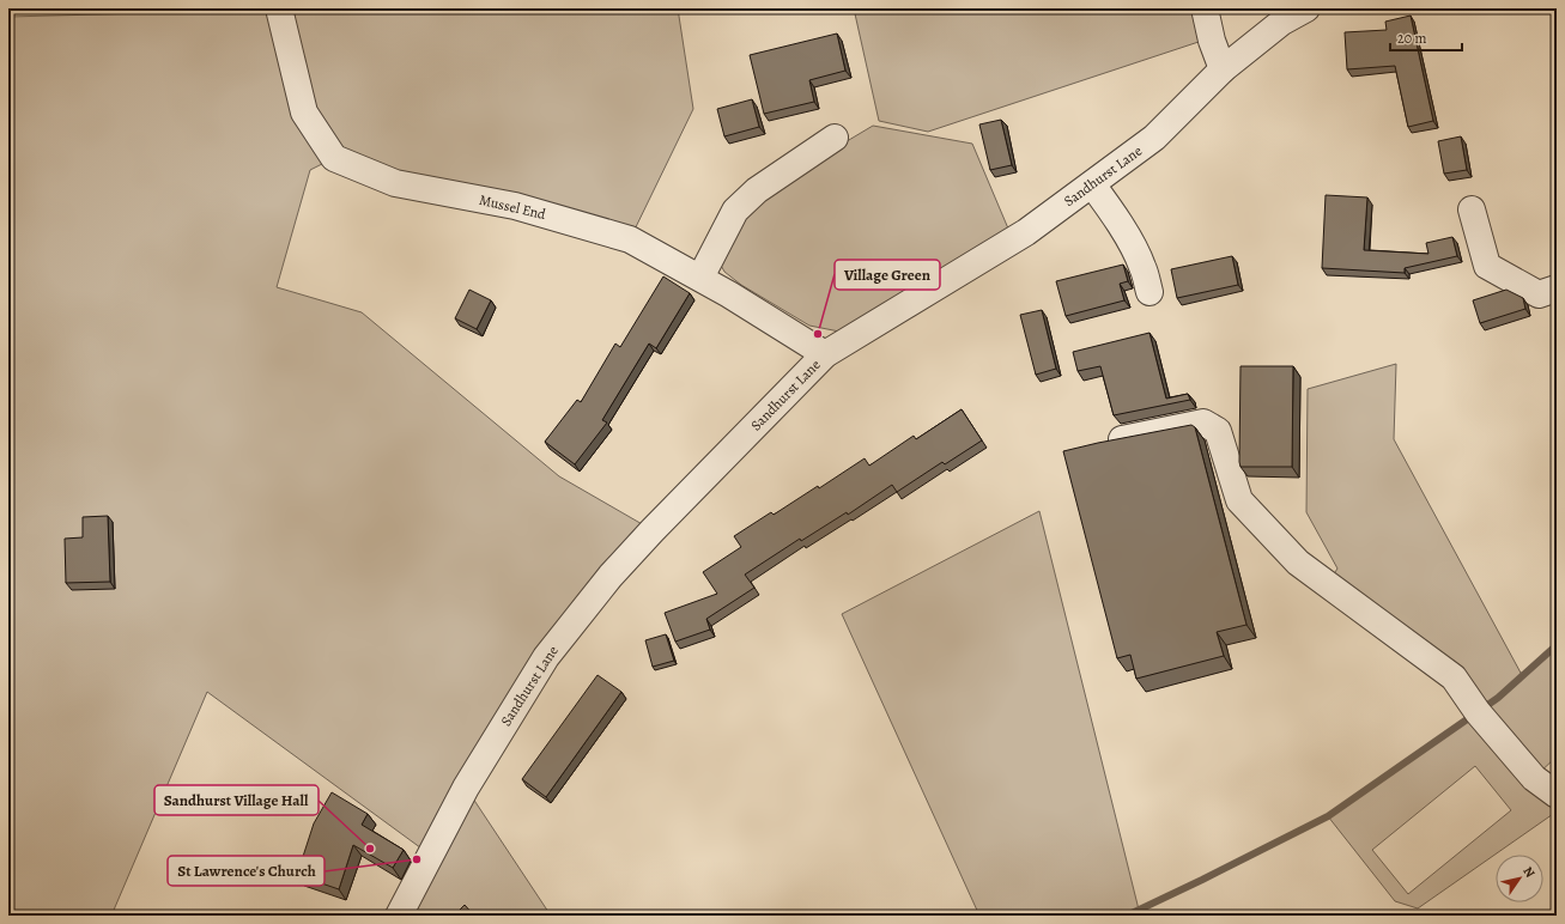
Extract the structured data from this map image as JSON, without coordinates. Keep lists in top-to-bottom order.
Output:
{
  "streets": {
    "street": ["Sandhurst Lane", "Mussel End"]
  },
  "crossings": [
    ["Sandhurst Lane", "Mussel End"]
  ],
  "places": ["Village Green", "Sandhurst Village Hall", "St Lawrence's Church"],
  "scale_bar": "20 m",
  "north": "top right"
}
